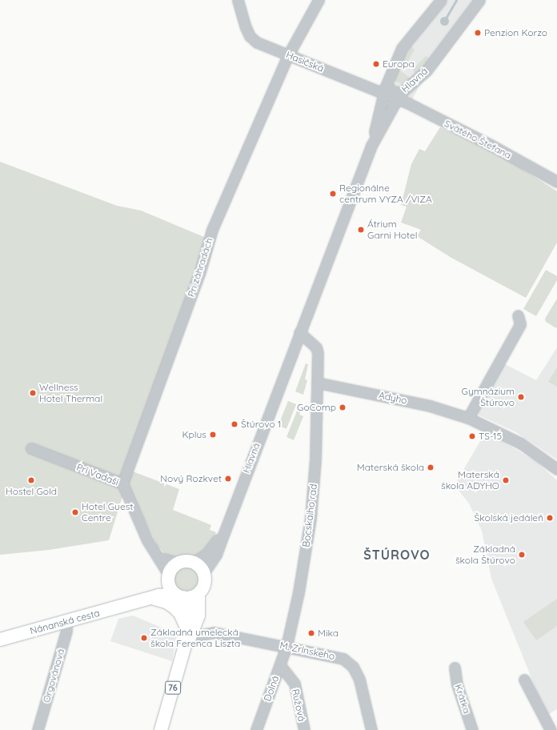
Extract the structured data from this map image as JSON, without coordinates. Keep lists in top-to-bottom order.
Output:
{
  "streets": {
    "main road": ["Nánanská cesta", "76"],
    "street": [
      "Hasičská",
      "Hlavná",
      "Svätého Štefana",
      "Pri záhradách",
      "Adyho",
      "Pri Vadaši",
      "Bocskaiho rad",
      "M. Zrínskeho",
      "Orgovánová",
      "Dolná",
      "Krátka",
      "Ružová"
    ]
  },
  "crossings": [
    ["Hasičská", "Hlavná"],
    ["Hasičská", "Pri záhradách"],
    ["Hlavná", "Svätého Štefana"],
    ["Hlavná", "Pri Vadaši"],
    ["Hlavná", "Nánanská cesta"],
    ["Hlavná", "76"],
    ["Pri záhradách", "Pri Vadaši"],
    ["Adyho", "Bocskaiho rad"],
    ["Pri Vadaši", "Nánanská cesta"],
    ["Pri Vadaši", "76"],
    ["Bocskaiho rad", "M. Zrínskeho"],
    ["Bocskaiho rad", "Dolná"],
    ["Nánanská cesta", "Orgovánová"],
    ["Nánanská cesta", "76"],
    ["M. Zrínskeho", "Dolná"],
    ["Dolná", "Ružová"]
  ],
  "districts": ["ŠTÚROVO"],
  "places": [
    "Penzion Korzo",
    "Europa",
    "Regionálne centrum VYZA /VIZA",
    "Átrium Garni Hotel",
    "Wellness Hotel Thermal",
    "Gymnázium Štúrovo",
    "GoComp",
    "Štúrovo 1",
    "Kplus",
    "TS-15",
    "Materská škola",
    "Nový Rozkvet",
    "Hostel Gold",
    "Materská škola ADYHO",
    "Hotel Guest Centre",
    "Školská jedáleň",
    "Základná škola Štúrovo",
    "Mika",
    "Základná umelecká škola Ferenca Liszta"
  ]
}
